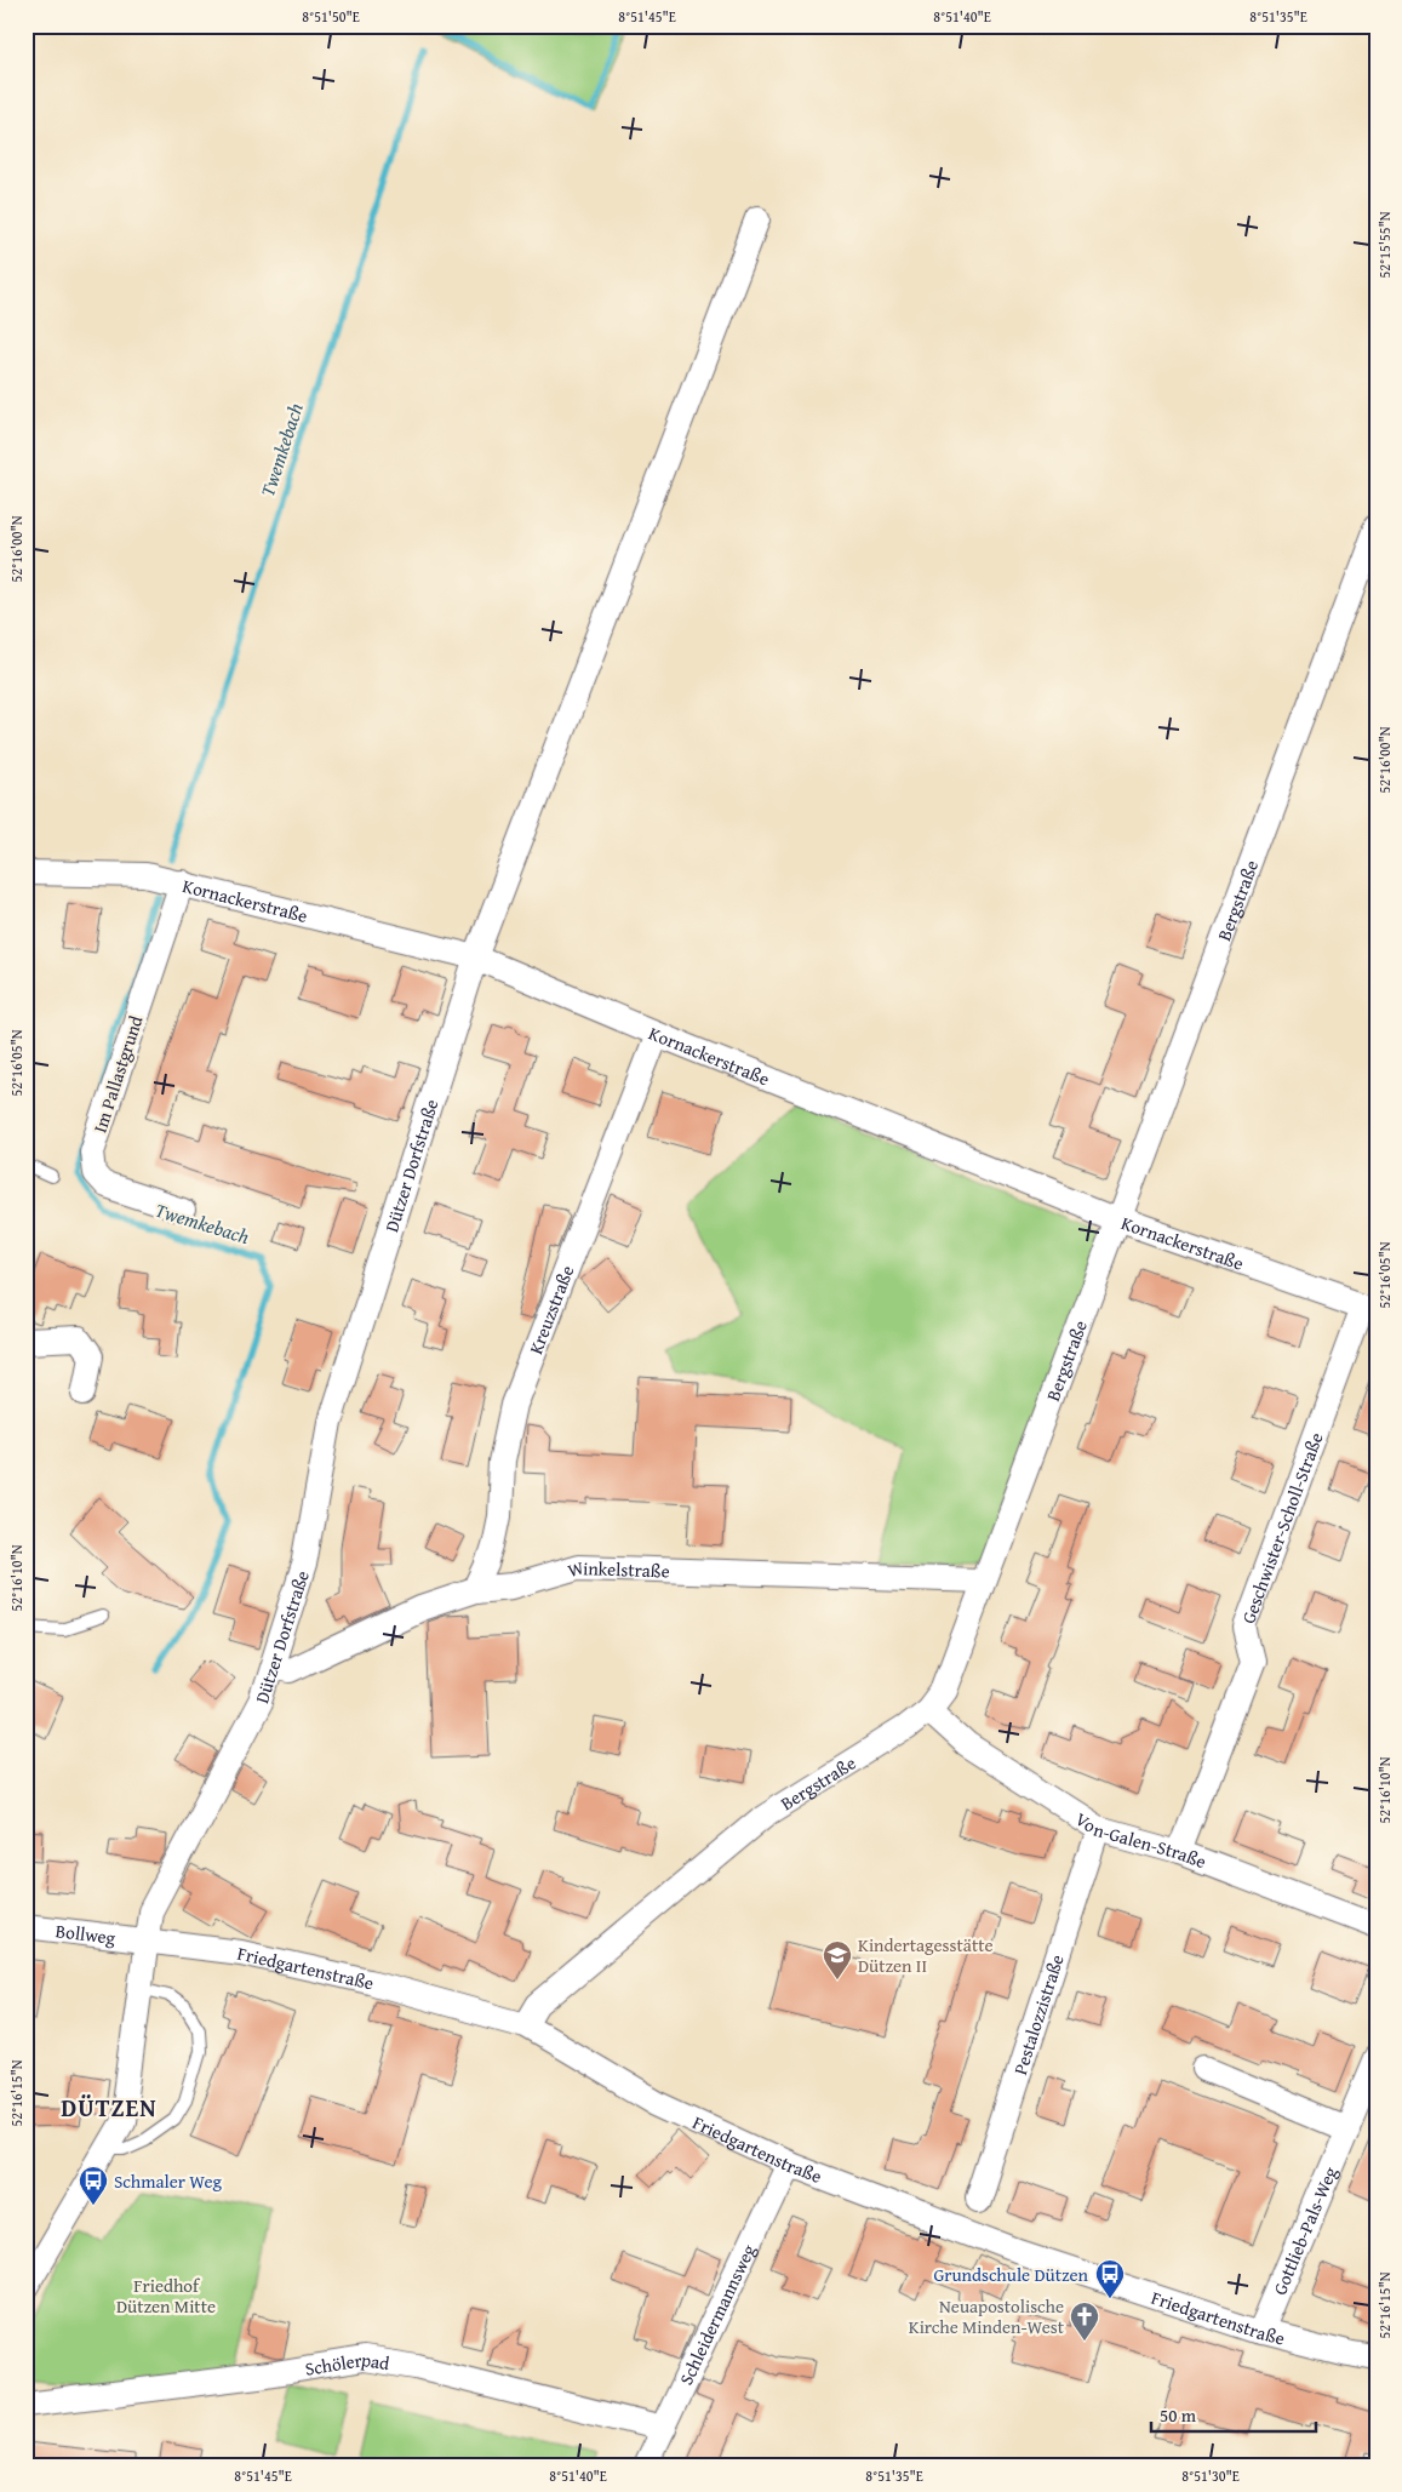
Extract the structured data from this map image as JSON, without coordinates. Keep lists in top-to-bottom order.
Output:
{
  "streets": {
    "street": [
      "Kornackerstraße",
      "Bergstraße",
      "Im Pallastgrund",
      "Dützer Dorfstraße",
      "Kreuzstraße",
      "Geschwister-Scholl-Straße",
      "Winkelstraße",
      "Von-Galen-Straße",
      "Bollweg",
      "Friedgartenstraße",
      "Pestalozzistraße",
      "Gottlieb-Pals-Weg",
      "Schleidermannsweg",
      "Schölerpad"
    ]
  },
  "crossings": [
    ["Kornackerstraße", "Bergstraße"],
    ["Kornackerstraße", "Im Pallastgrund"],
    ["Kornackerstraße", "Dützer Dorfstraße"],
    ["Kornackerstraße", "Kreuzstraße"],
    ["Kornackerstraße", "Geschwister-Scholl-Straße"],
    ["Bergstraße", "Winkelstraße"],
    ["Bergstraße", "Von-Galen-Straße"],
    ["Bergstraße", "Friedgartenstraße"],
    ["Dützer Dorfstraße", "Winkelstraße"],
    ["Dützer Dorfstraße", "Bollweg"],
    ["Dützer Dorfstraße", "Friedgartenstraße"],
    ["Kreuzstraße", "Winkelstraße"],
    ["Geschwister-Scholl-Straße", "Von-Galen-Straße"],
    ["Von-Galen-Straße", "Pestalozzistraße"],
    ["Bollweg", "Friedgartenstraße"],
    ["Friedgartenstraße", "Gottlieb-Pals-Weg"],
    ["Friedgartenstraße", "Schleidermannsweg"],
    ["Schleidermannsweg", "Schölerpad"]
  ],
  "districts": ["DÜTZEN"],
  "water": ["Twemkebach"],
  "parks": ["Friedhof Dützen Mitte"],
  "places": {
    "school or university": ["Kindertagesstätte Dützen II"],
    "bus stop": ["Schmaler Weg", "Grundschule Dützen"],
    "church": ["Neuapostolische Kirche Minden-West"]
  },
  "scale_bar": "50 m",
  "coordinates": [
    "8°51'50\"E",
    "8°51'45\"E",
    "8°51'40\"E",
    "8°51'35\"E",
    "52°15'55\"N",
    "52°16'00\"N",
    "52°16'05\"N",
    "52°16'10\"N",
    "52°16'15\"N",
    "8°51'30\"E"
  ]
}
